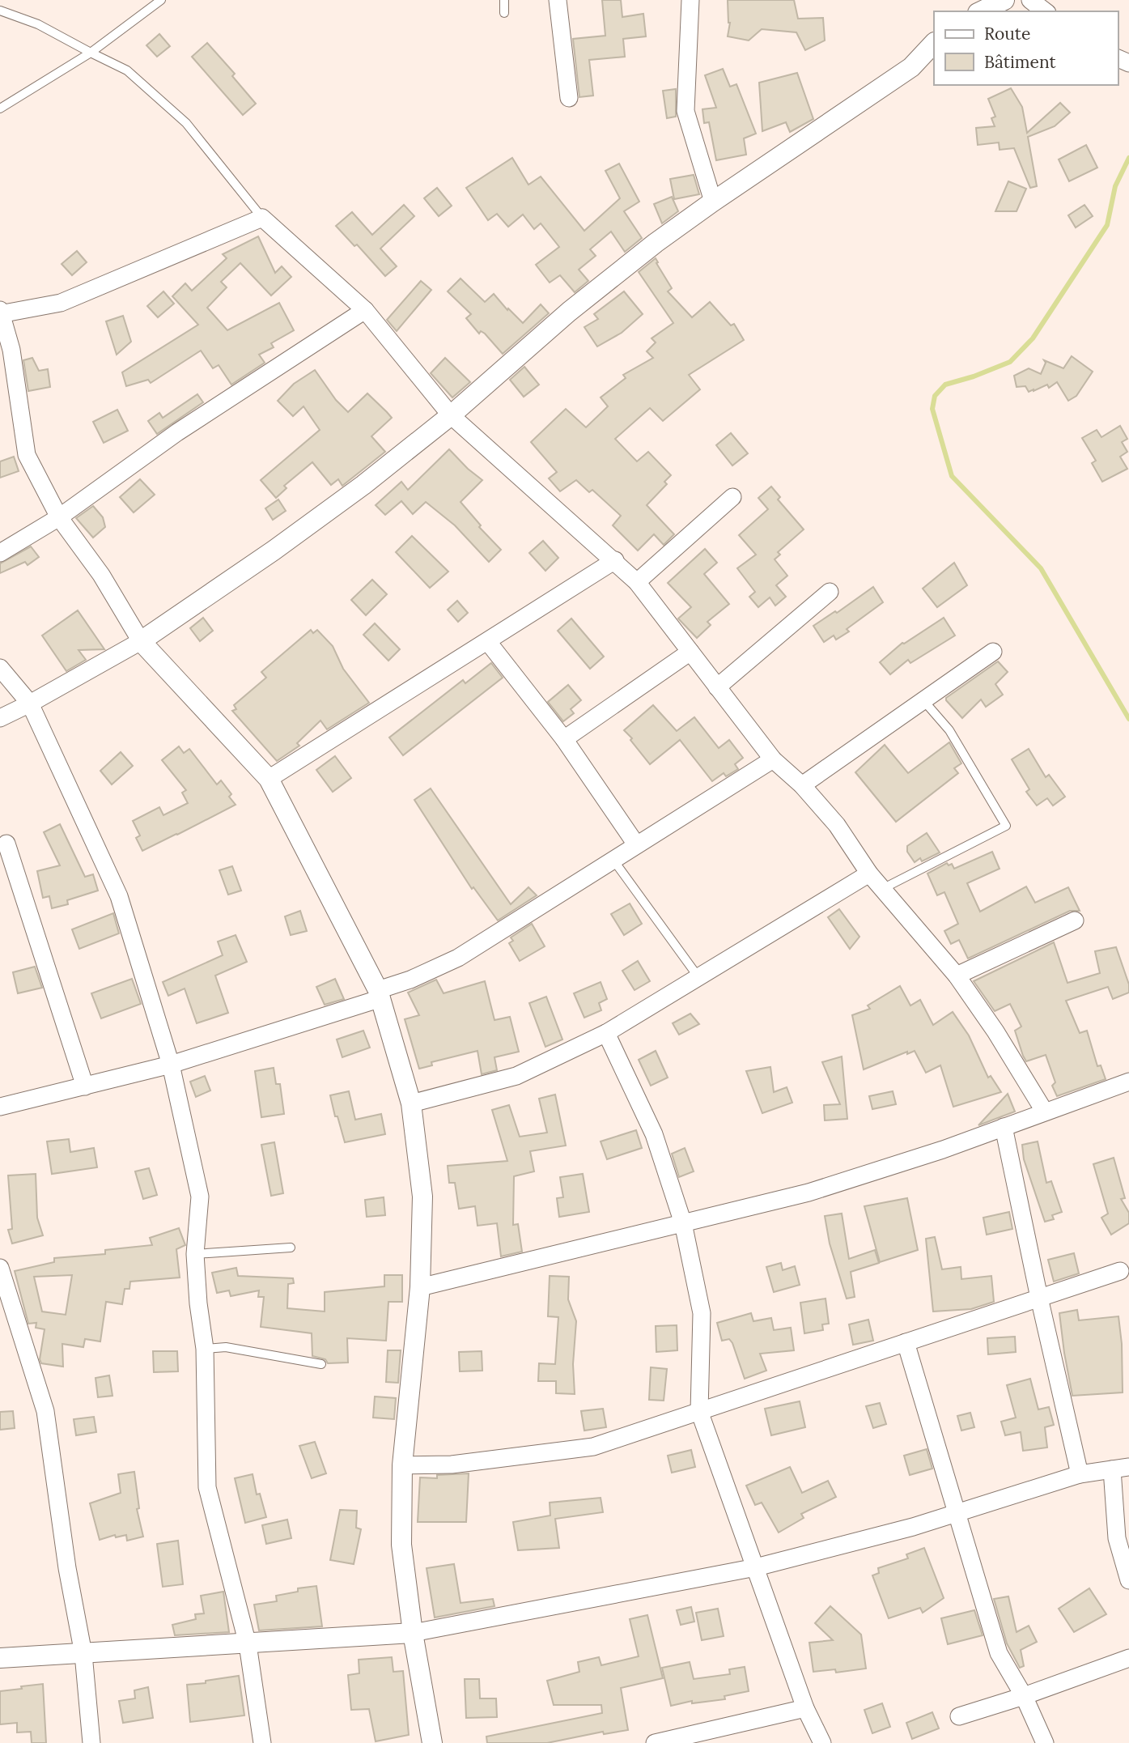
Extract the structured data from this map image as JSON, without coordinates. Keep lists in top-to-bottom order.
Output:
{
  "legend": ["Route", "Bâtiment"]
}
